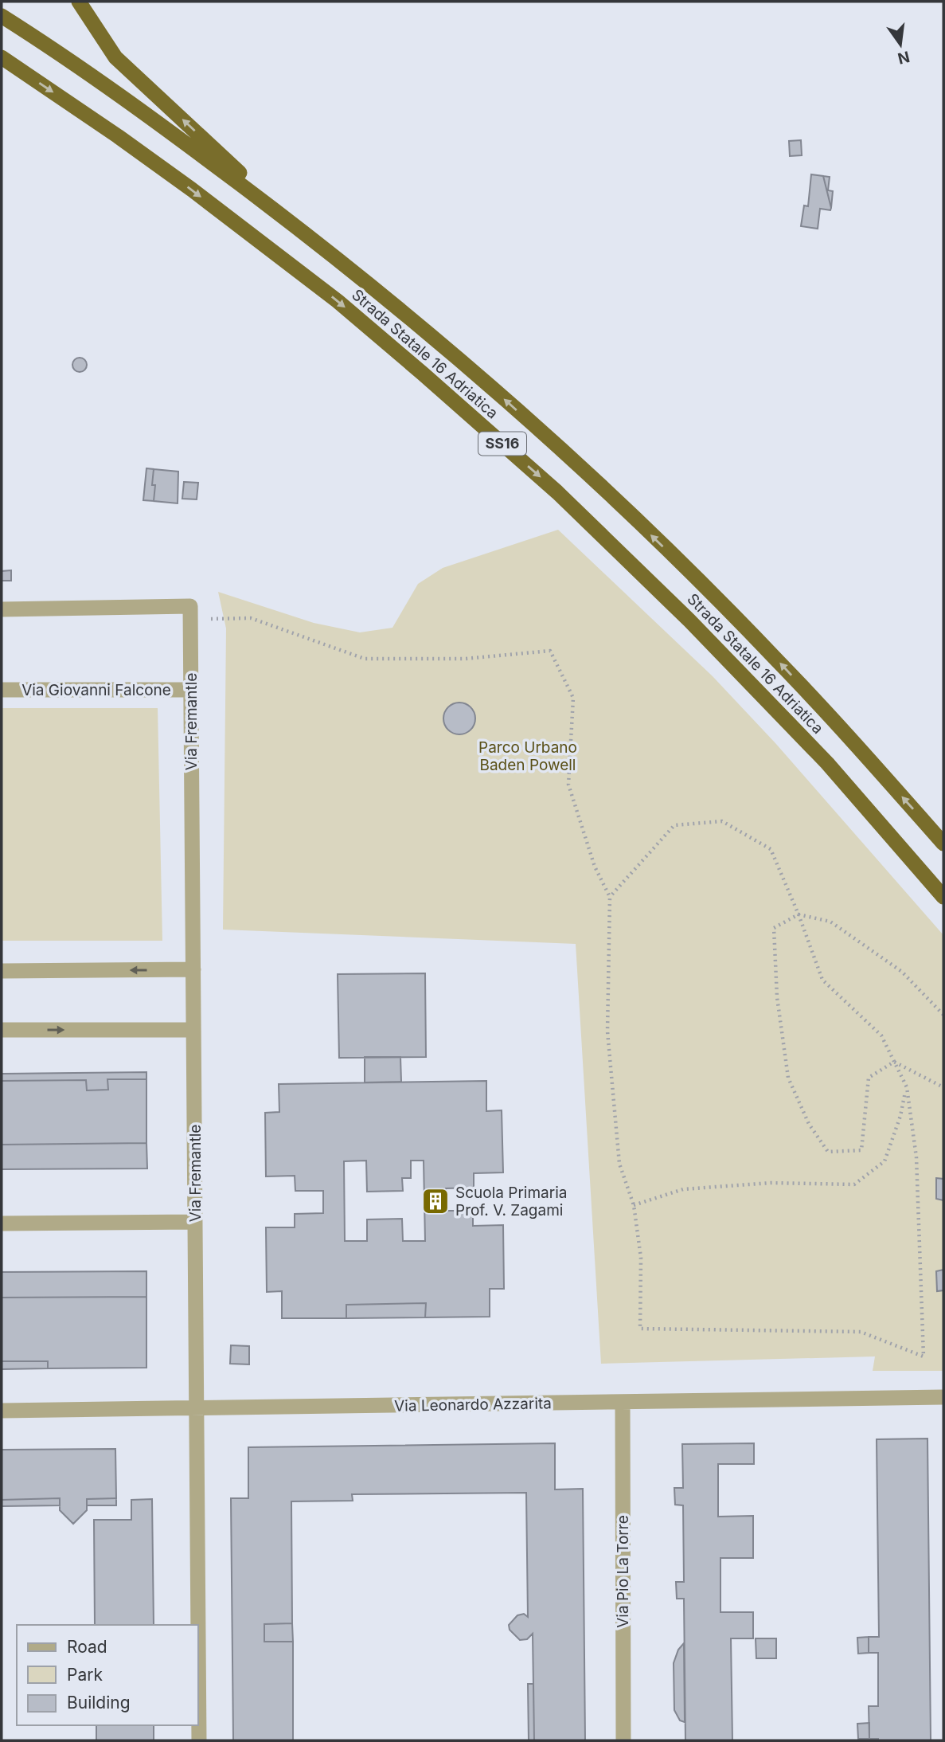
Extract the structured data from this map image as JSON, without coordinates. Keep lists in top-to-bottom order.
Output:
{
  "streets": {
    "highway": ["Strada Statale 16 Adriatica", "SS16"],
    "street": [
      "Via Giovanni Falcone",
      "Via Fremantle",
      "Via Leonardo Azzarita",
      "Via Pio La Torre"
    ]
  },
  "crossings": [
    ["Via Giovanni Falcone", "Via Fremantle"],
    ["Via Fremantle", "Via Leonardo Azzarita"],
    ["Via Leonardo Azzarita", "Via Pio La Torre"]
  ],
  "parks": ["Parco Urbano Baden Powell"],
  "places": {
    "building": ["Scuola Primaria Prof. V. Zagami"]
  },
  "legend": ["Road", "Park", "Building"],
  "north": "bottom"
}
